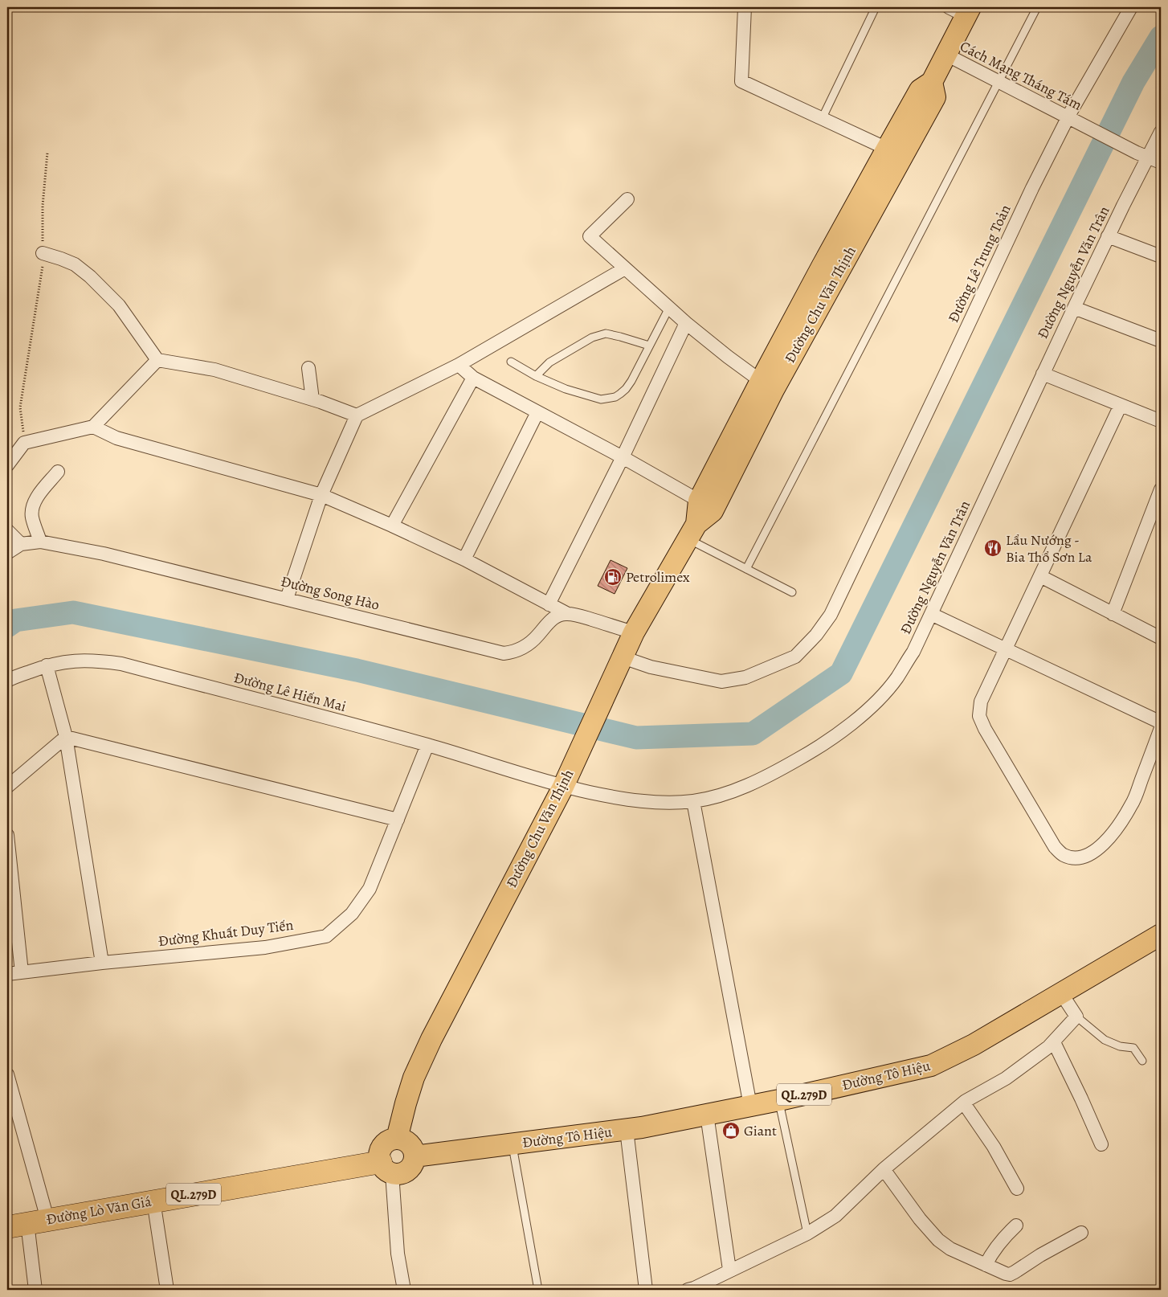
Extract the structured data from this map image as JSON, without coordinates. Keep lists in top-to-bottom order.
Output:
{
  "streets": {
    "highway": ["QL.279D", "Đường Lò Văn Giá"],
    "main road": ["Đường Chu Văn Thịnh", "Đường Tô Hiệu"],
    "street": [
      "Cách Mạng Tháng Tám",
      "Đường Lê Trung Toản",
      "Đường Nguyễn Văn Trân",
      "Đường Song Hào",
      "Đường Lê Hiến Mai",
      "Đường Khuất Duy Tiến"
    ]
  },
  "crossings": [
    ["Cách Mạng Tháng Tám", "Đường Lê Trung Toản"],
    ["Cách Mạng Tháng Tám", "Đường Nguyễn Văn Trân"],
    ["Cách Mạng Tháng Tám", "Đường Chu Văn Thịnh"],
    ["Đường Lê Trung Toản", "Đường Chu Văn Thịnh"],
    ["Đường Nguyễn Văn Trân", "Đường Chu Văn Thịnh"],
    ["Đường Nguyễn Văn Trân", "Đường Lê Hiến Mai"],
    ["Đường Chu Văn Thịnh", "Đường Lê Hiến Mai"],
    ["Đường Chu Văn Thịnh", "Đường Tô Hiệu"],
    ["Đường Chu Văn Thịnh", "Đường Lò Văn Giá"],
    ["Đường Lê Hiến Mai", "Đường Khuất Duy Tiến"],
    ["Đường Tô Hiệu", "Đường Lò Văn Giá"]
  ],
  "places": {
    "restaurant": ["Lẩu Nướng - Bia Thổ Sơn La"],
    "fuel station": ["Petrolimex"],
    "shop": ["Giant"]
  }
}
